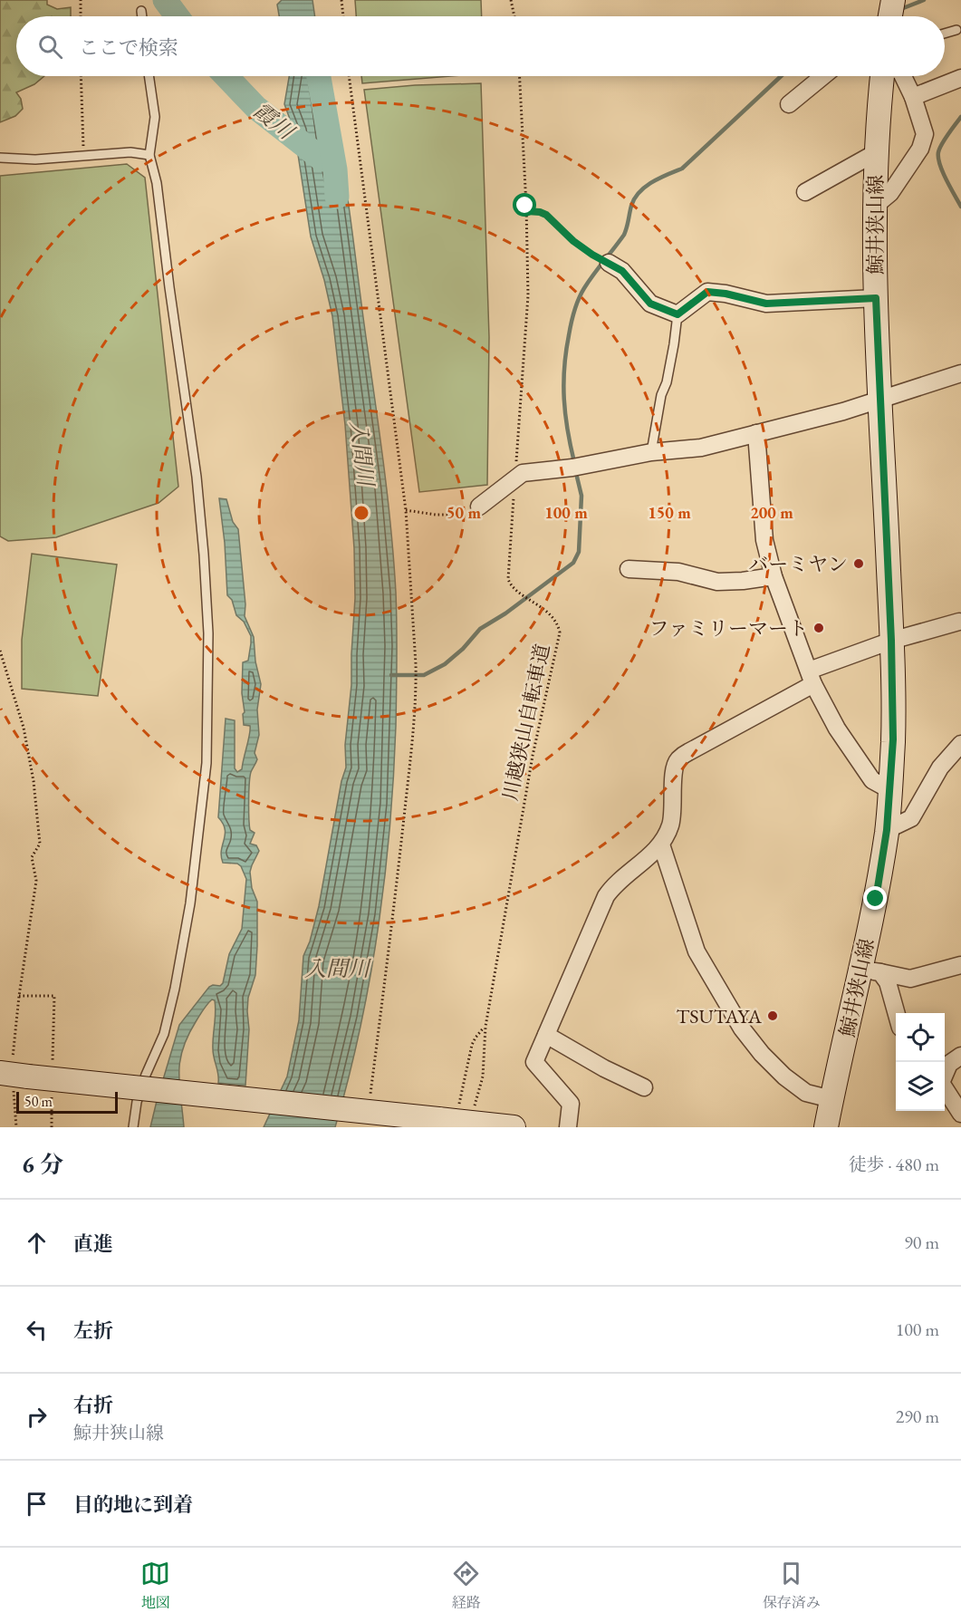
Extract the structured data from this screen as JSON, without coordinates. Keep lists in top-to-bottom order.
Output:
{
  "streets": {
    "main road": ["鯨井狭山線"],
    "path": ["川越狭山自転車道"]
  },
  "water": ["霞川", "入間川"],
  "places": ["バーミヤン", "ファミリーマート", "TSUTAYA"],
  "scale_bar": "50 m",
  "page": {
    "search": "ここで検索",
    "scale": "50 m",
    "heading": ["6 分", "徒歩 · 480 m"],
    "list": [
      ["直進", "90 m"],
      ["左折", "100 m"],
      ["右折", "鯨井狭山線", "290 m"],
      "目的地に到着"
    ],
    "nav": ["地図", "経路", "保存済み"]
  },
  "rings": [
    "50 m",
    "100 m",
    "150 m",
    "200 m"
  ]
}
